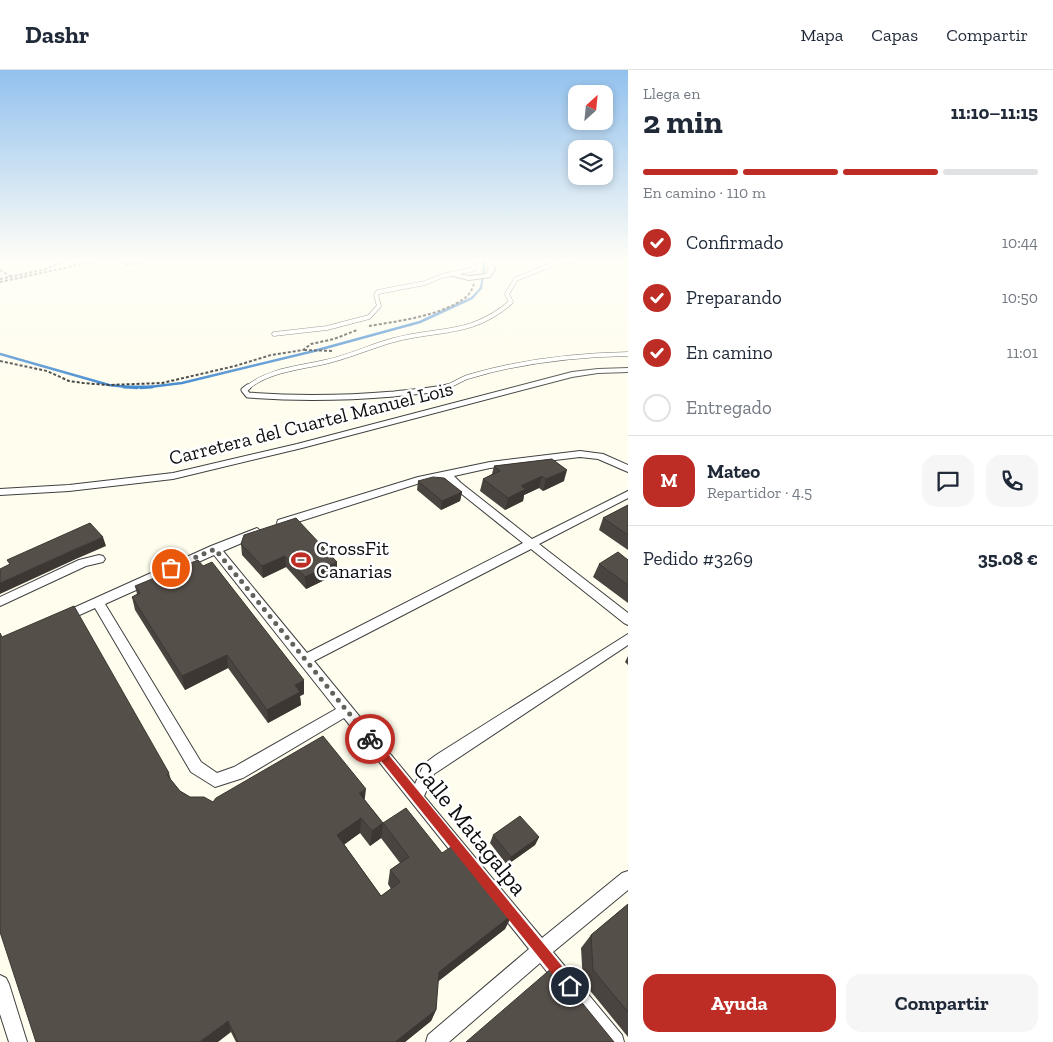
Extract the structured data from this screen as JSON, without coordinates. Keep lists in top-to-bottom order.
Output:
{
  "streets": {
    "street": ["Carretera del Cuartel Manuel Lois", "Calle Matagalpa"]
  },
  "places": {
    "sports": ["CrossFit Canarias"]
  },
  "north": "top right",
  "page": {
    "header": "Dashr",
    "nav": ["Mapa", "Capas", "Compartir"],
    "heading": ["2 min", "Llega en", "11:10–11:15"],
    "panel": [
      "Mateo",
      "Repartidor · 4.5",
      "Pedido #3269",
      "35.08 €"
    ],
    "bar": "En camino · 110 m",
    "list": [
      ["Confirmado", "10:44"],
      ["Preparando", "10:50"],
      ["En camino", "11:01"],
      "Entregado"
    ],
    "round": "M",
    "buttons": ["Ayuda", "Compartir"]
  }
}
